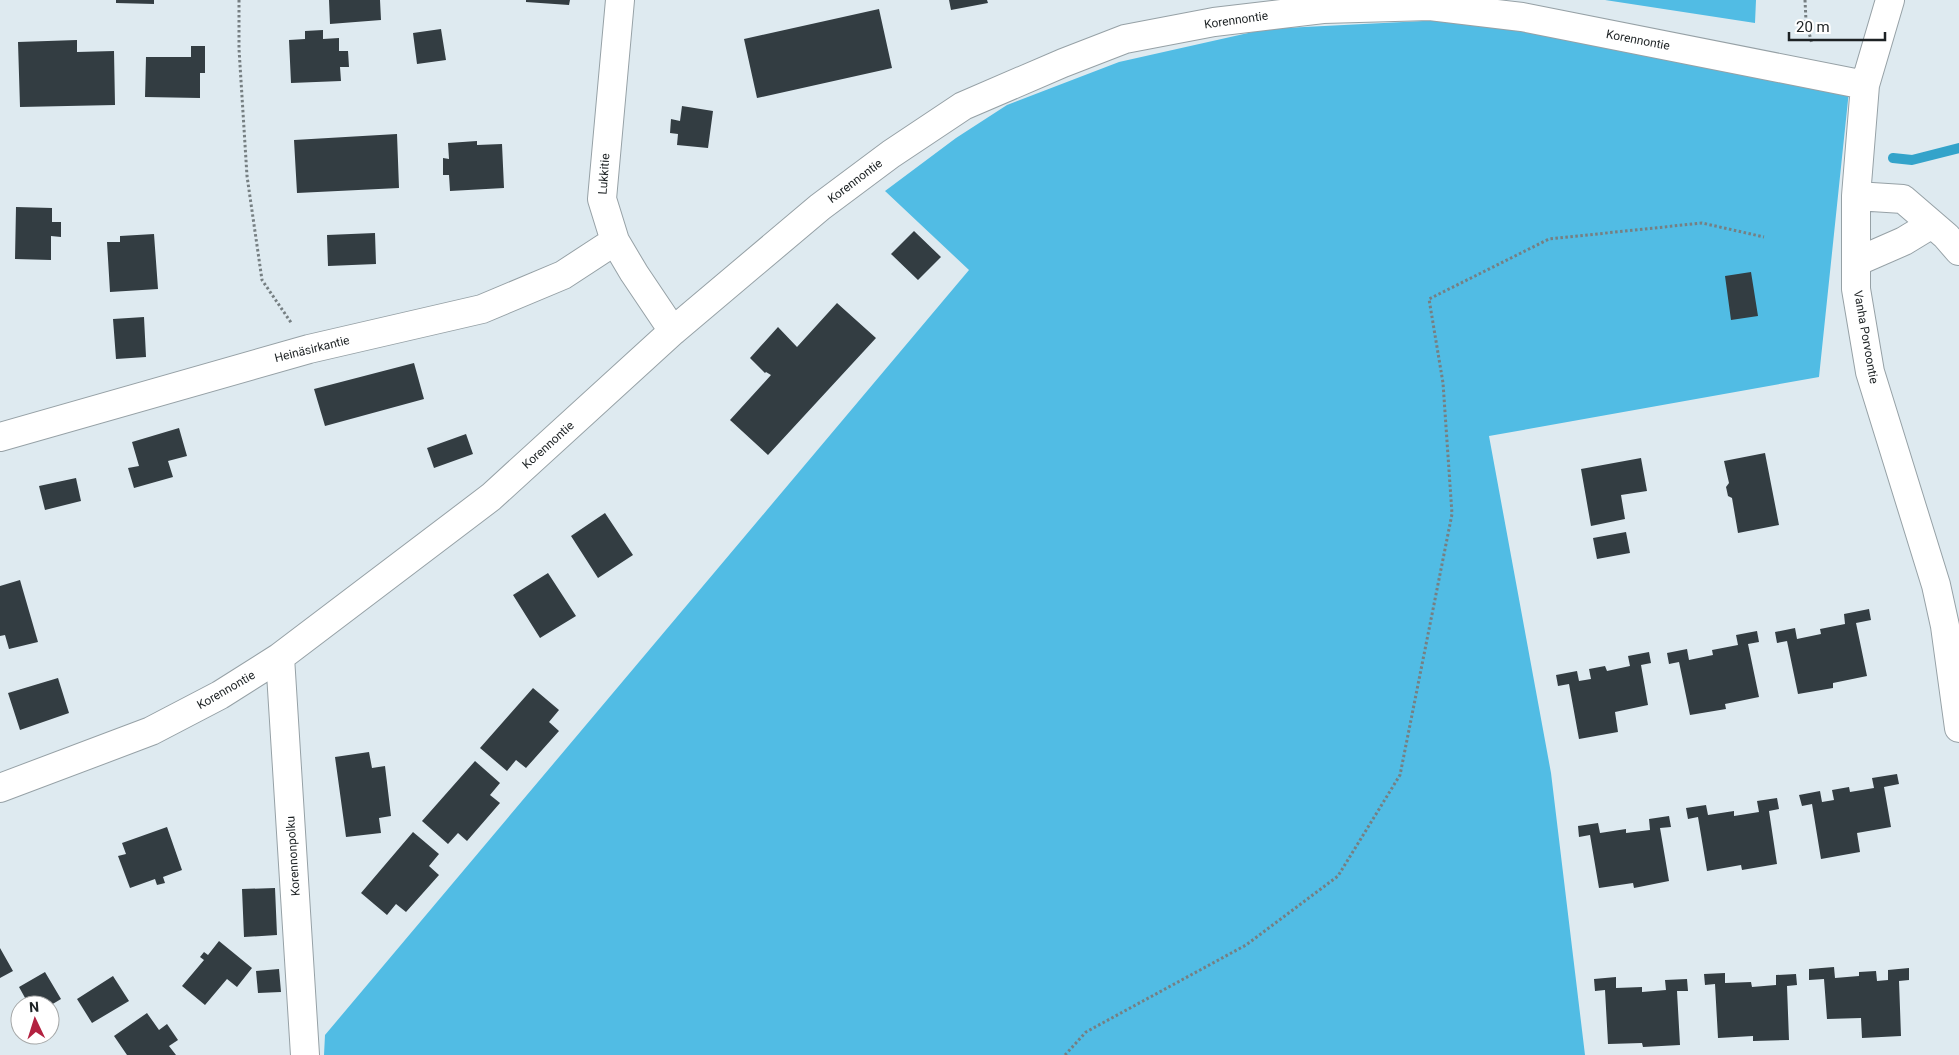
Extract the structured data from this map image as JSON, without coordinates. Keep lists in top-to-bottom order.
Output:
{
  "streets": {
    "street": [
      "Korennontie",
      "Lukkitie",
      "Vanha Porvoontie",
      "Heinäsirkantie",
      "Korennonpolku"
    ]
  },
  "crossings": [
    ["Korennontie", "Lukkitie"],
    ["Korennontie", "Vanha Porvoontie"],
    ["Korennontie", "Korennonpolku"],
    ["Lukkitie", "Heinäsirkantie"]
  ],
  "scale_bar": "20 m",
  "north": "top"
}
